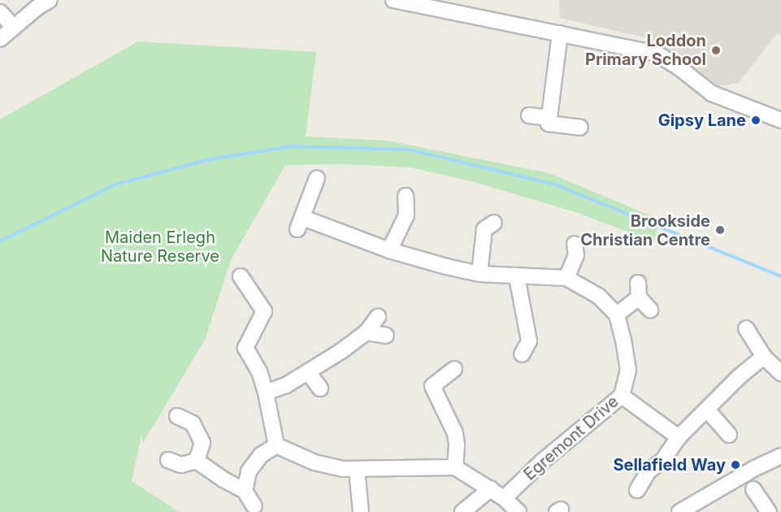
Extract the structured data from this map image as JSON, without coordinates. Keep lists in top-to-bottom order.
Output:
{
  "streets": {
    "street": ["Egremont Drive"]
  },
  "parks": ["Maiden Erlegh Nature Reserve"],
  "places": [
    "Loddon Primary School",
    "Gipsy Lane",
    "Brookside Christian Centre",
    "Sellafield Way"
  ]
}
